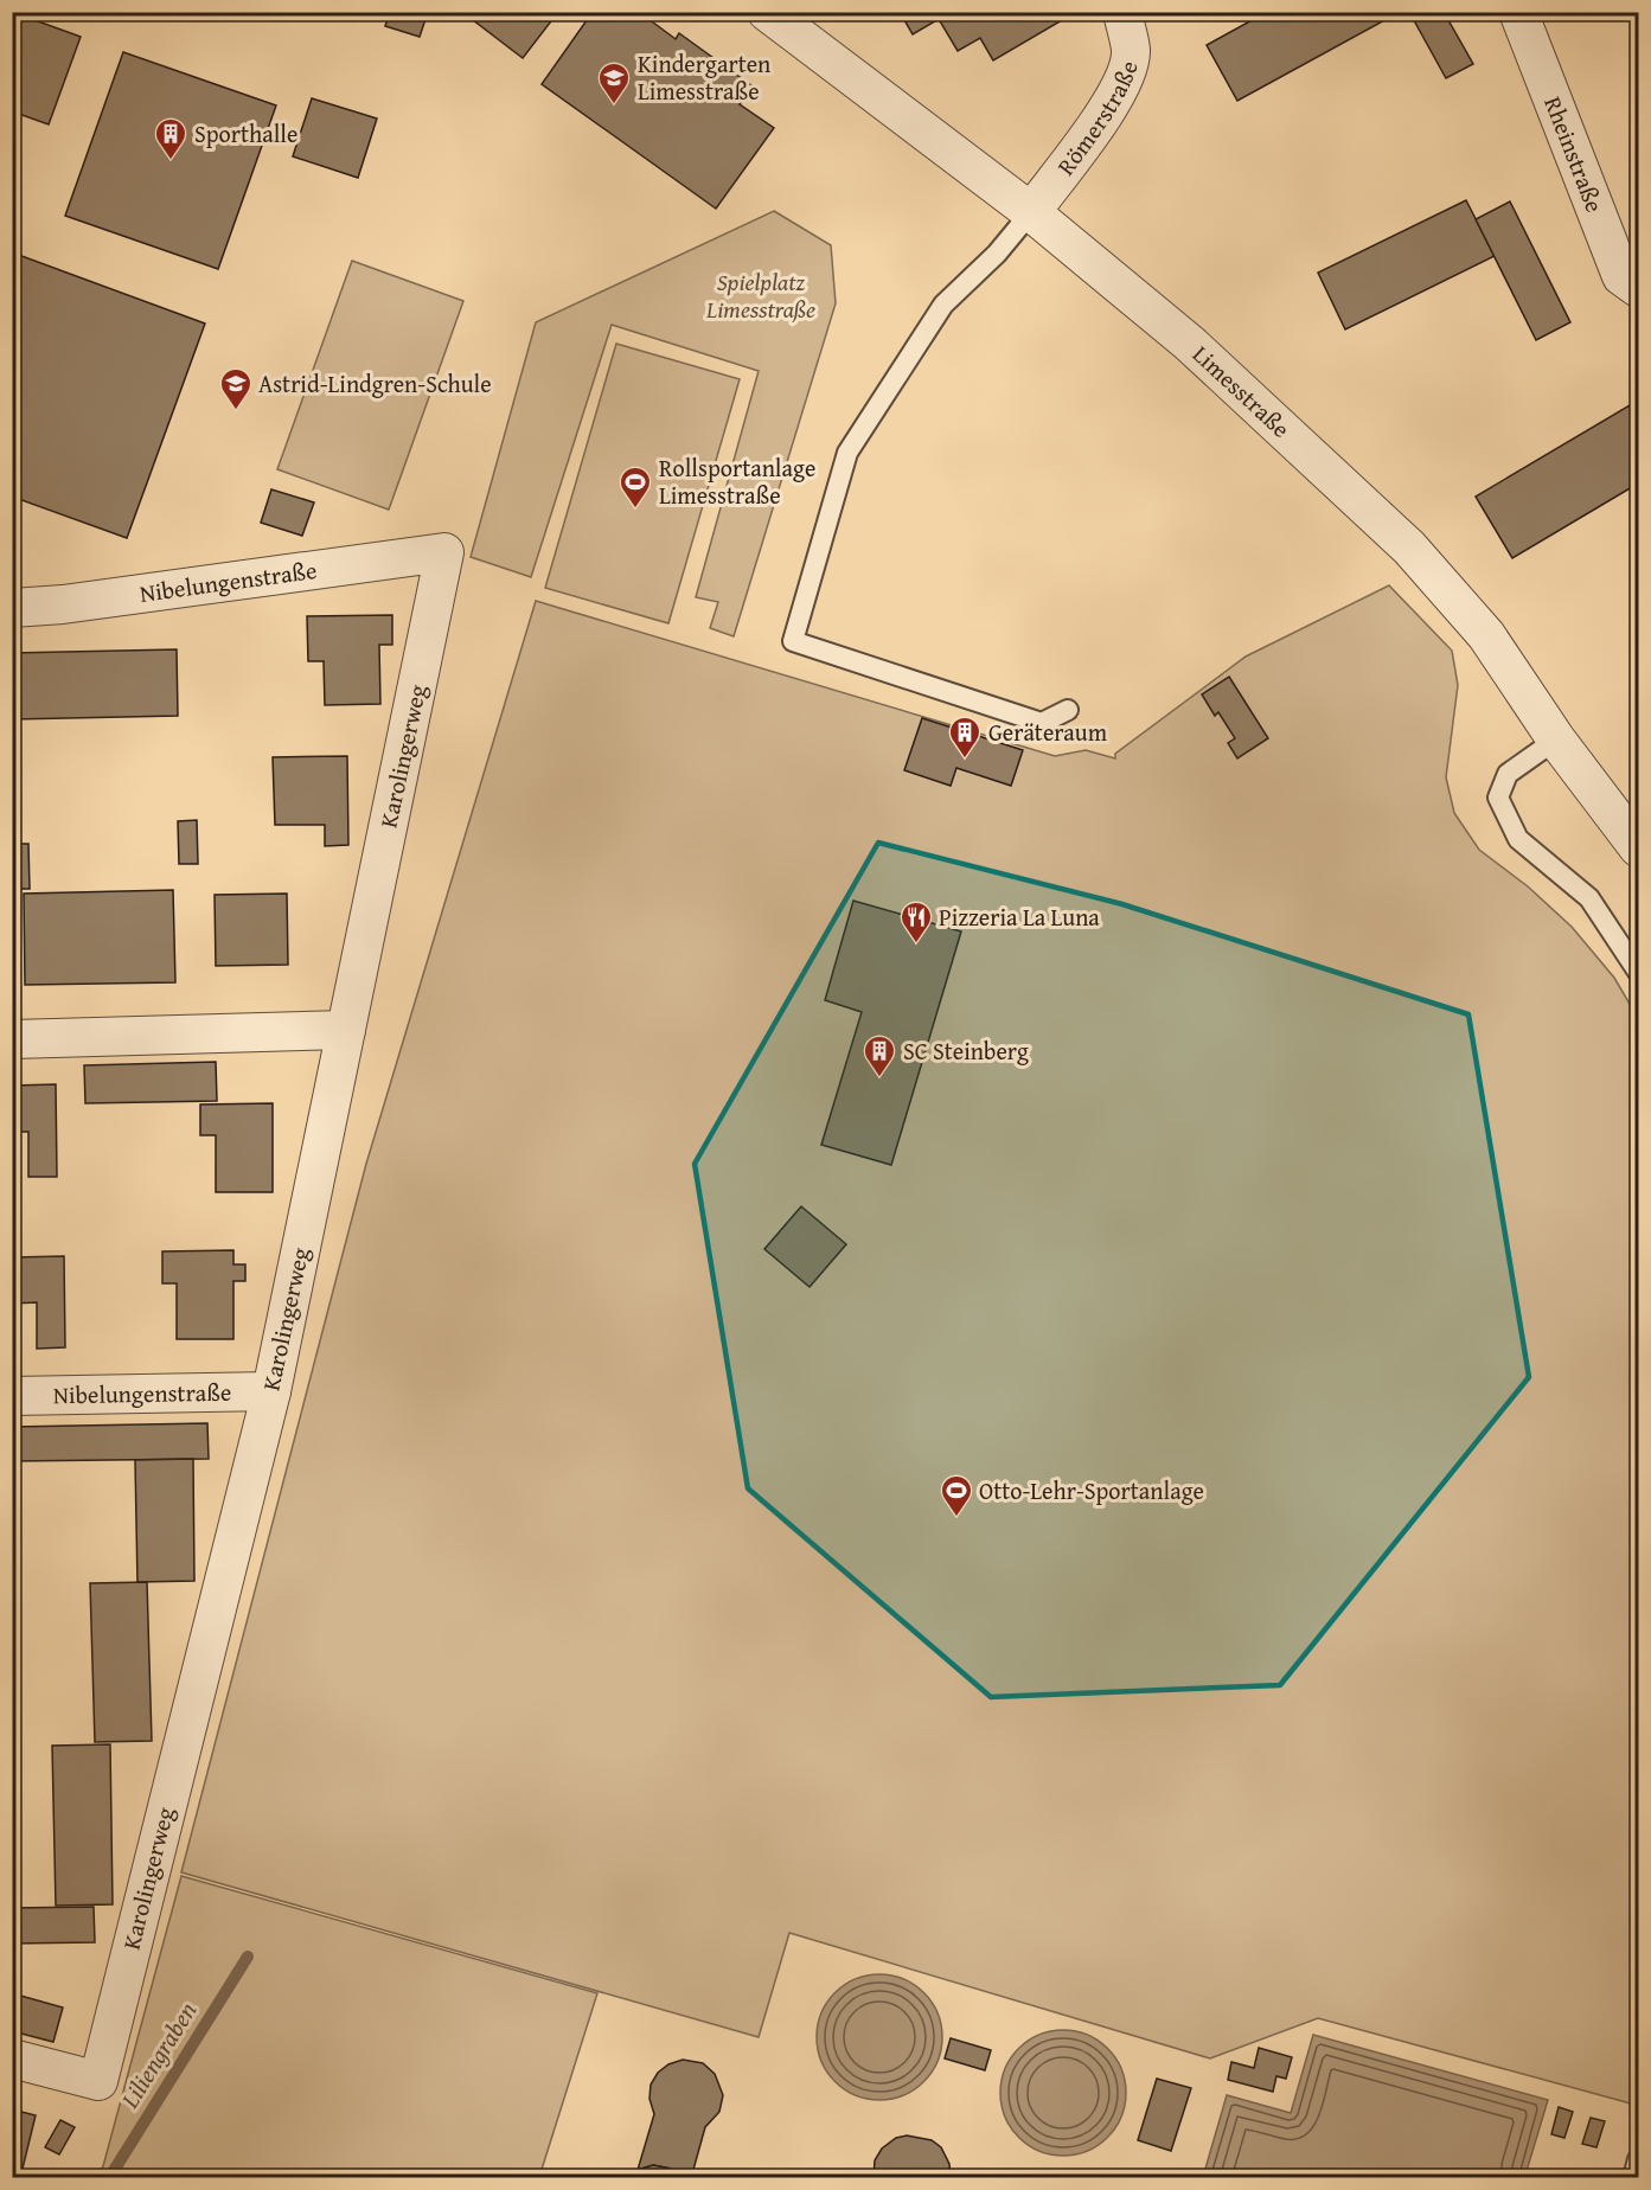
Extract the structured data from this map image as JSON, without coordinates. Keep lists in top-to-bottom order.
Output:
{
  "streets": {
    "street": [
      "Römerstraße",
      "Rheinstraße",
      "Limesstraße",
      "Nibelungenstraße",
      "Karolingerweg"
    ]
  },
  "crossings": [
    ["Römerstraße", "Limesstraße"],
    ["Nibelungenstraße", "Karolingerweg"]
  ],
  "water": ["Liliengraben"],
  "parks": ["Spielplatz Limesstraße"],
  "places": {
    "school or university": ["Kindergarten Limesstraße", "Astrid-Lindgren-Schule"],
    "building": ["Sporthalle", "Geräteraum", "SC Steinberg"],
    "sports": ["Rollsportanlage Limesstraße", "Otto-Lehr-Sportanlage"],
    "restaurant": ["Pizzeria La Luna"]
  }
}
